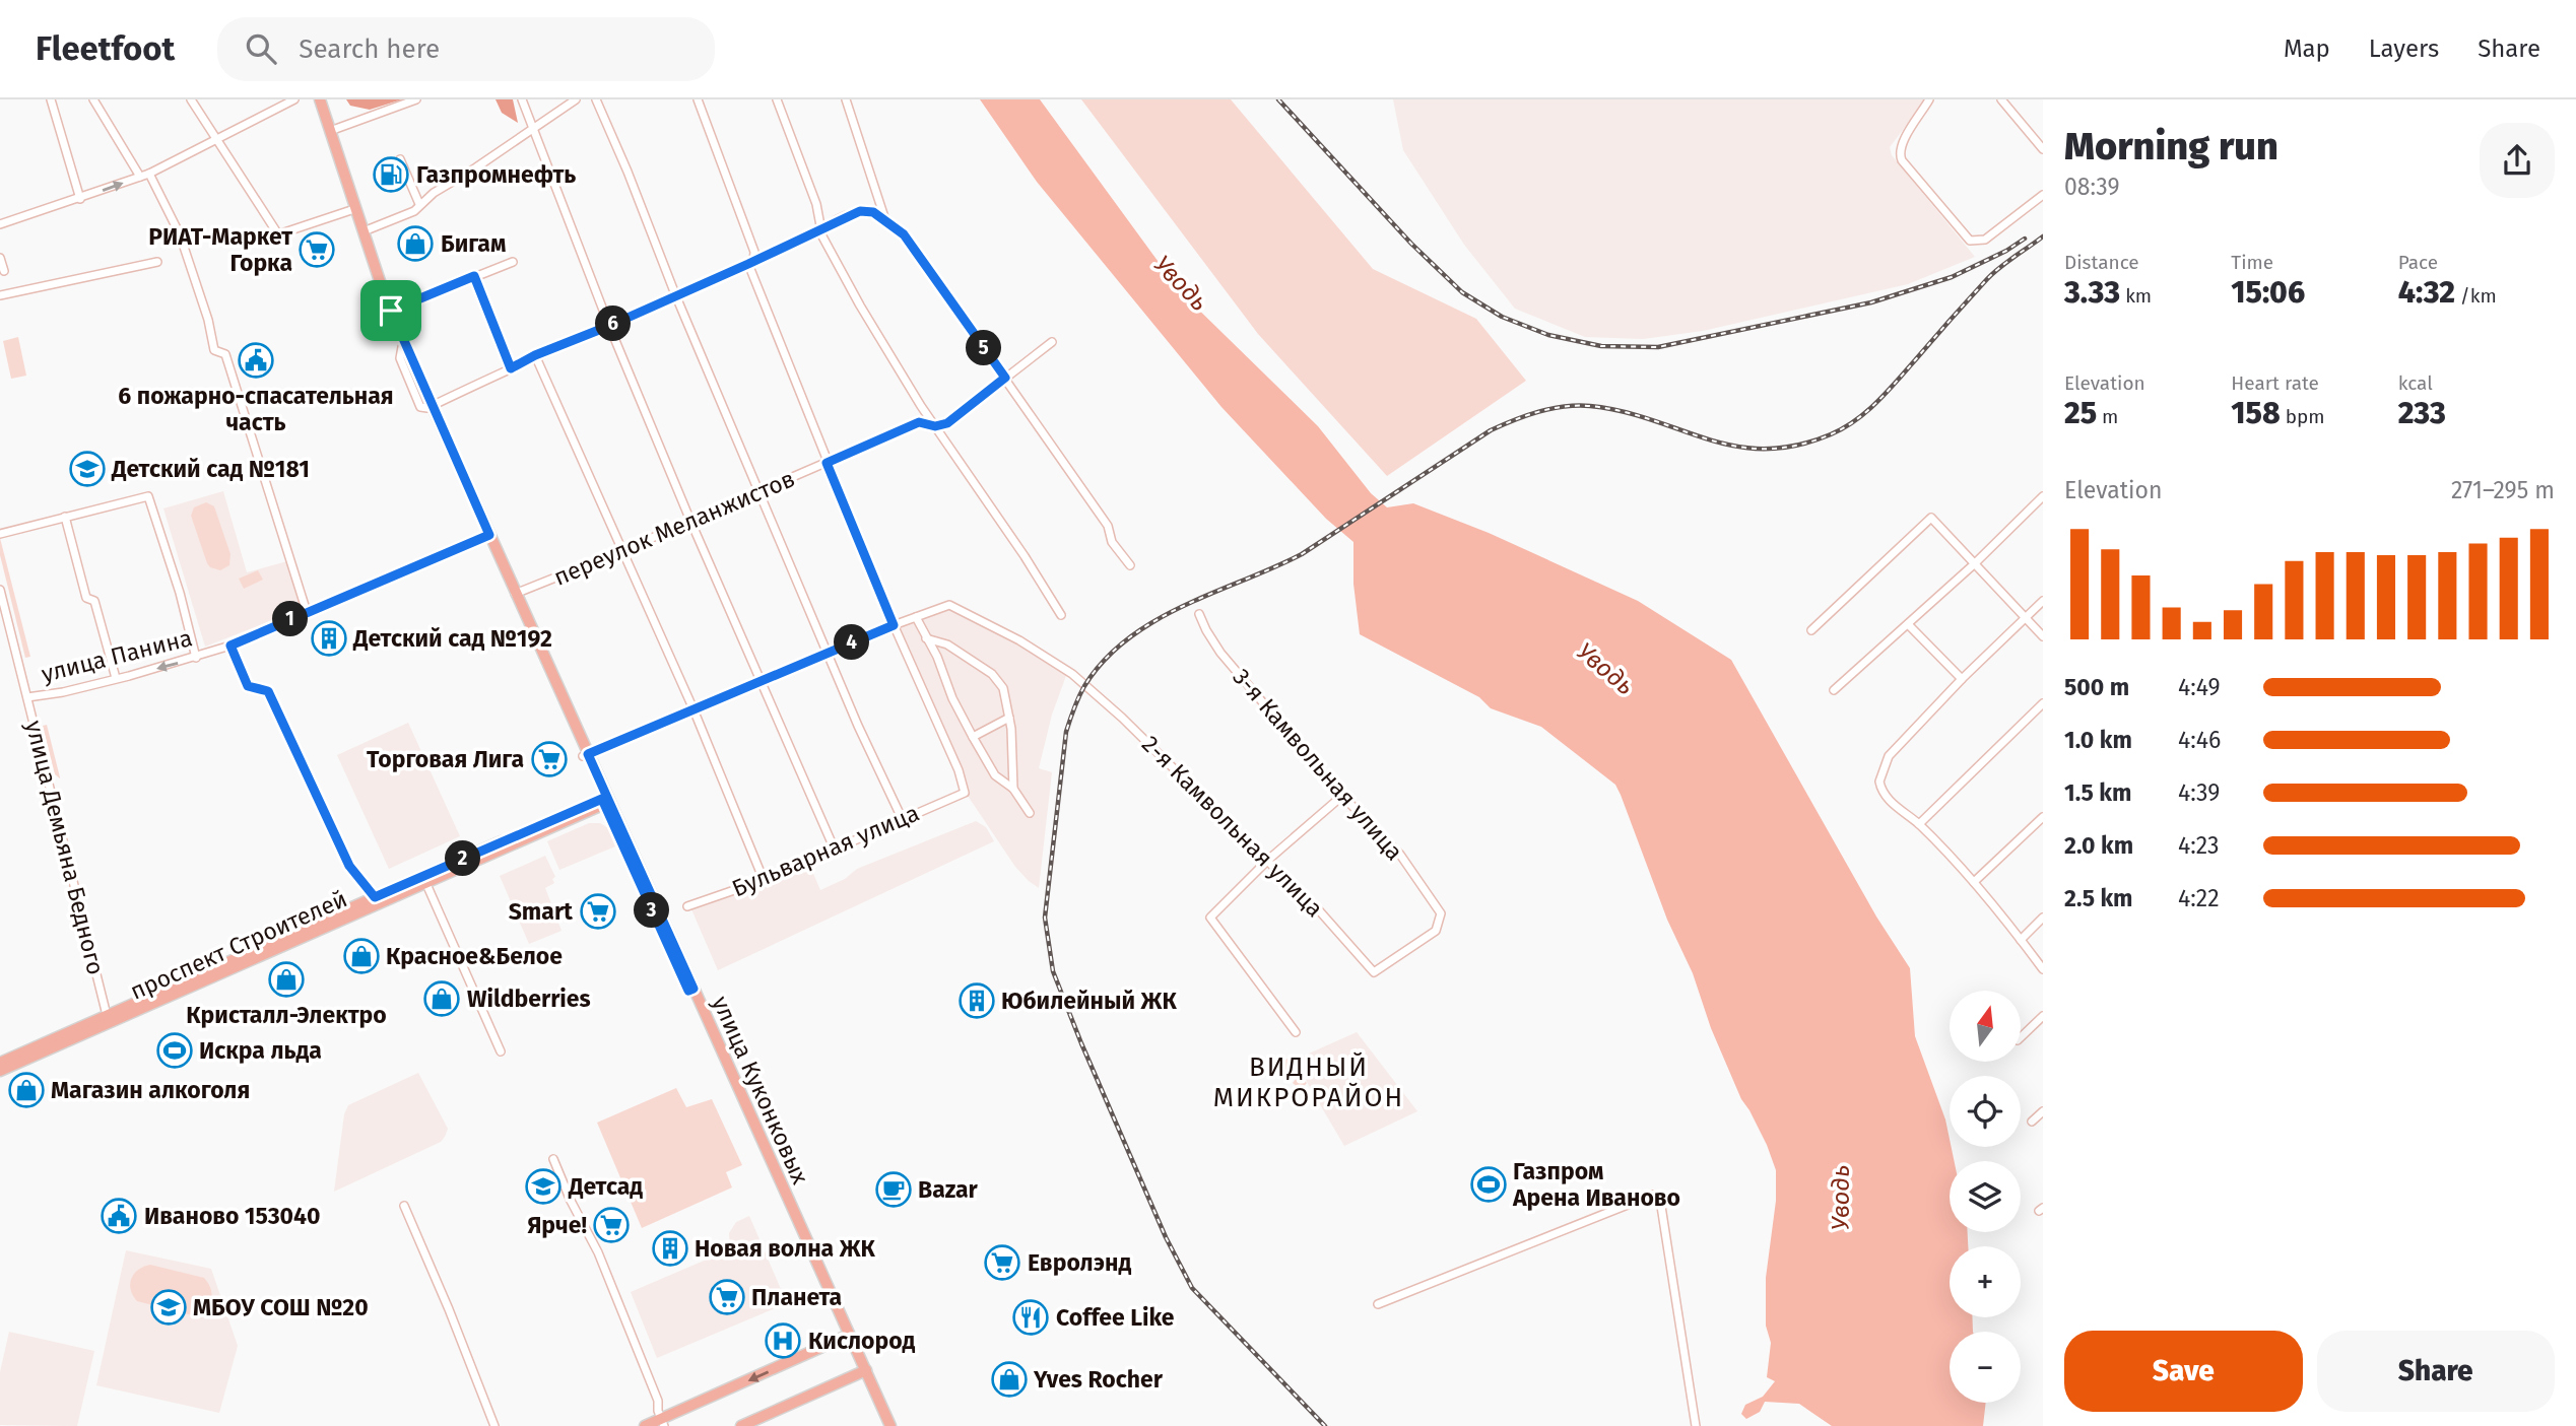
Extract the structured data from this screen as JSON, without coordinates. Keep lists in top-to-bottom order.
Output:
{
  "streets": {
    "main road": ["проспект Строителей", "улица Куконковых"],
    "street": [
      "переулок Меланжистов",
      "улица Панина",
      "3-я Камвольная улица",
      "2-я Камвольная улица",
      "улица Демьяна Бедного",
      "Бульварная улица"
    ]
  },
  "crossings": [
    ["переулок Меланжистов", "улица Куконковых"],
    ["улица Панина", "улица Демьяна Бедного"],
    ["улица Панина", "улица Куконковых"],
    ["3-я Камвольная улица", "2-я Камвольная улица"],
    ["2-я Камвольная улица", "Бульварная улица"],
    ["2-я Камвольная улица", "улица Куконковых"],
    ["улица Демьяна Бедного", "проспект Строителей"],
    ["проспект Строителей", "улица Куконковых"]
  ],
  "districts": ["ВИДНЫЙ МИКРОРАЙОН"],
  "water": ["Уводь"],
  "places": {
    "fuel station": ["Газпромнефть"],
    "shop": [
      "Бигам",
      "Красное&Белое",
      "Кристалл-Электро",
      "Wildberries",
      "Магазин алкоголя",
      "Yves Rocher"
    ],
    "supermarket": [
      "РИАТ-Маркет Горка",
      "Торговая Лига",
      "Smart",
      "Ярче!",
      "Евролэнд",
      "Планета"
    ],
    "public building": ["6 пожарно-спасательная часть", "Иваново 153040"],
    "school or university": ["Детский сад №181", "Детсад", "МБОУ СОШ №20"],
    "building": ["Детский сад №192", "Юбилейный ЖК", "Новая волна ЖК"],
    "sports": ["Искра льда", "Газпром Арена Иваново"],
    "cafe": ["Bazar"],
    "restaurant": ["Coffee Like"],
    "hospital": ["Кислород"]
  },
  "north": "top",
  "page": {
    "header": "Fleetfoot",
    "search": "Search here",
    "nav": ["Map", "Layers", "Share"],
    "heading": ["Morning run", "08:39"],
    "stats": [
      ["Distance", "3.33 km"],
      ["Time", "15:06"],
      ["Pace", "4:32 /km"],
      ["Elevation", "25 m"],
      ["Heart rate", "158 bpm"],
      ["kcal", "233"]
    ],
    "pins": [
      "6",
      "5",
      "1",
      "4",
      "2",
      "3"
    ],
    "chart": ["Elevation", "271–295 m"],
    "list": [
      {
        "name": "500 m",
        "note": "4:49"
      },
      {
        "name": "1.0 km",
        "note": "4:46"
      },
      {
        "name": "1.5 km",
        "note": "4:39"
      },
      {
        "name": "2.0 km",
        "note": "4:23"
      },
      {
        "name": "2.5 km",
        "note": "4:22"
      }
    ],
    "map_buttons": ["+", "−"],
    "buttons": ["Save", "Share"]
  }
}
